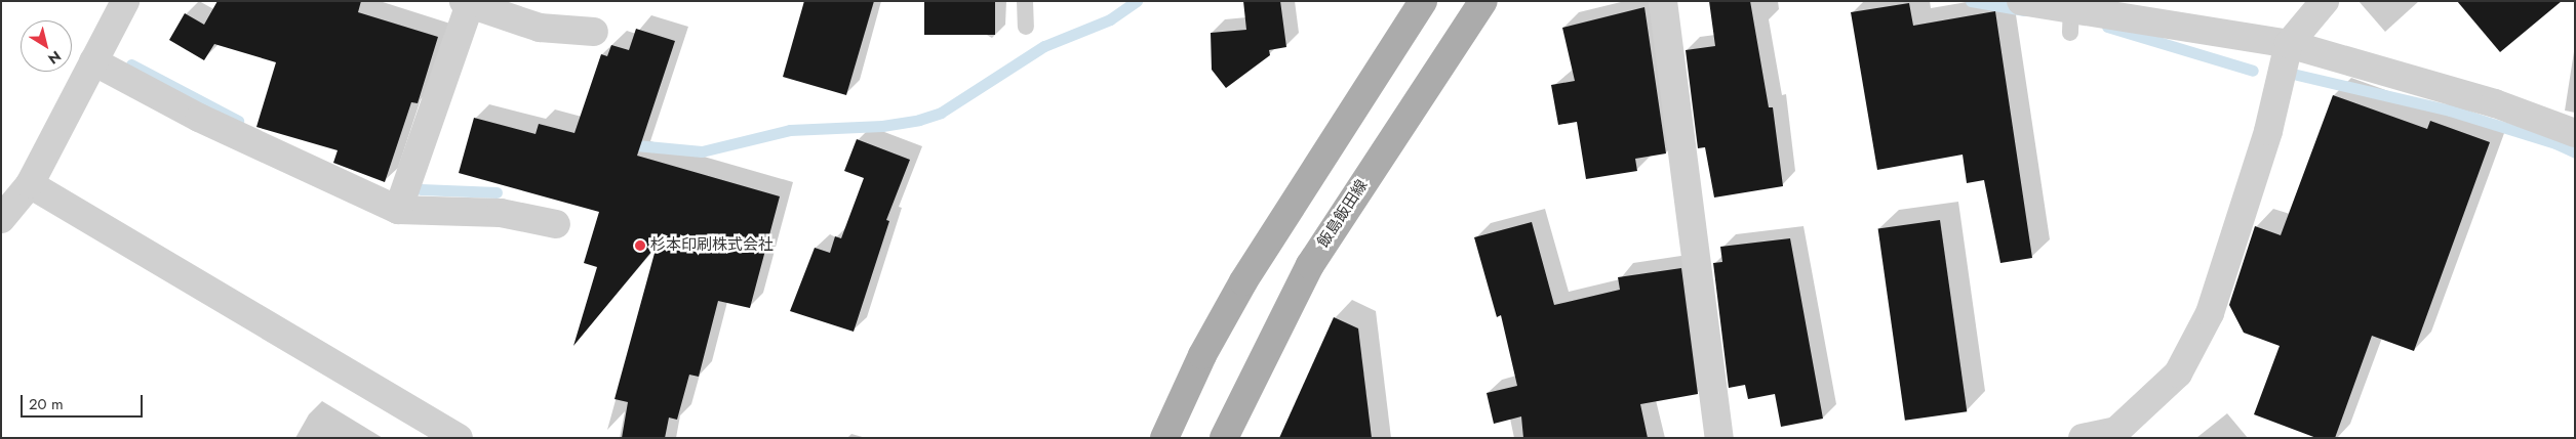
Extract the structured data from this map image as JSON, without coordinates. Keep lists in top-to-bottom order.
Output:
{
  "streets": {
    "main road": ["飯島飯田線"]
  },
  "places": ["杉本印刷株式会社"],
  "scale_bar": "20 m",
  "north": "bottom right"
}
